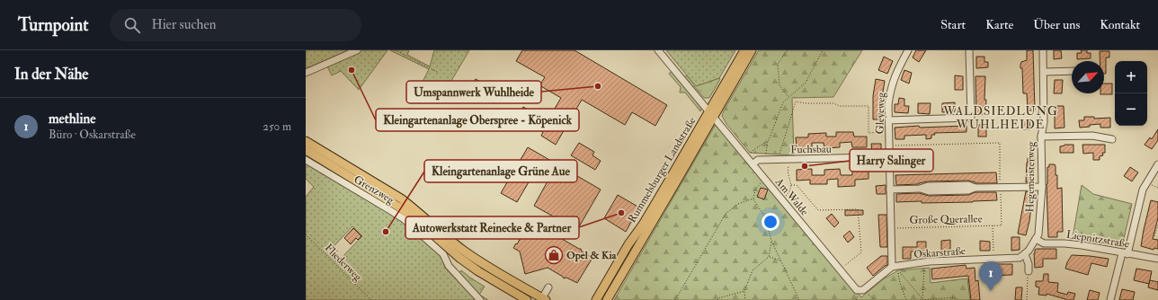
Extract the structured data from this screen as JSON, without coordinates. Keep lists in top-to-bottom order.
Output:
{
  "streets": {
    "main road": ["Rummelsburger Landstraße"],
    "street": [
      "Gleyeweg",
      "Fuchsbau",
      "Hegemeisterweg",
      "Grenzweg",
      "Am Walde",
      "Liepnitzstraße",
      "Oskarstraße"
    ],
    "path": ["Große Querallee", "Fliederweg"]
  },
  "crossings": [
    ["Gleyeweg", "Große Querallee"],
    ["Gleyeweg", "Oskarstraße"],
    ["Fuchsbau", "Am Walde"],
    ["Rummelsburger Landstraße", "Am Walde"],
    ["Hegemeisterweg", "Liepnitzstraße"],
    ["Hegemeisterweg", "Oskarstraße"]
  ],
  "districts": ["WALDSIEDLUNG WUHLHEIDE"],
  "places": {
    "other": [
      "Kleingartenanlage Oberspree - Köpenick",
      "Umspannwerk Wuhlheide",
      "Harry Salinger",
      "Autowerkstatt Reinecke & Partner",
      "Kleingartenanlage Grüne Aue"
    ],
    "shop": ["Opel & Kia"]
  },
  "north": "top right",
  "page": {
    "header": "Turnpoint",
    "search": "Hier suchen",
    "nav": [
      "Start",
      "Karte",
      "Über uns",
      "Kontakt"
    ],
    "heading": "In der Nähe",
    "map_buttons": ["+", "−"],
    "list": [
      {
        "mark": "1",
        "name": "methline",
        "note": "Büro · Oskarstraße",
        "value": "250 m"
      }
    ],
    "pins": "1"
  }
}
